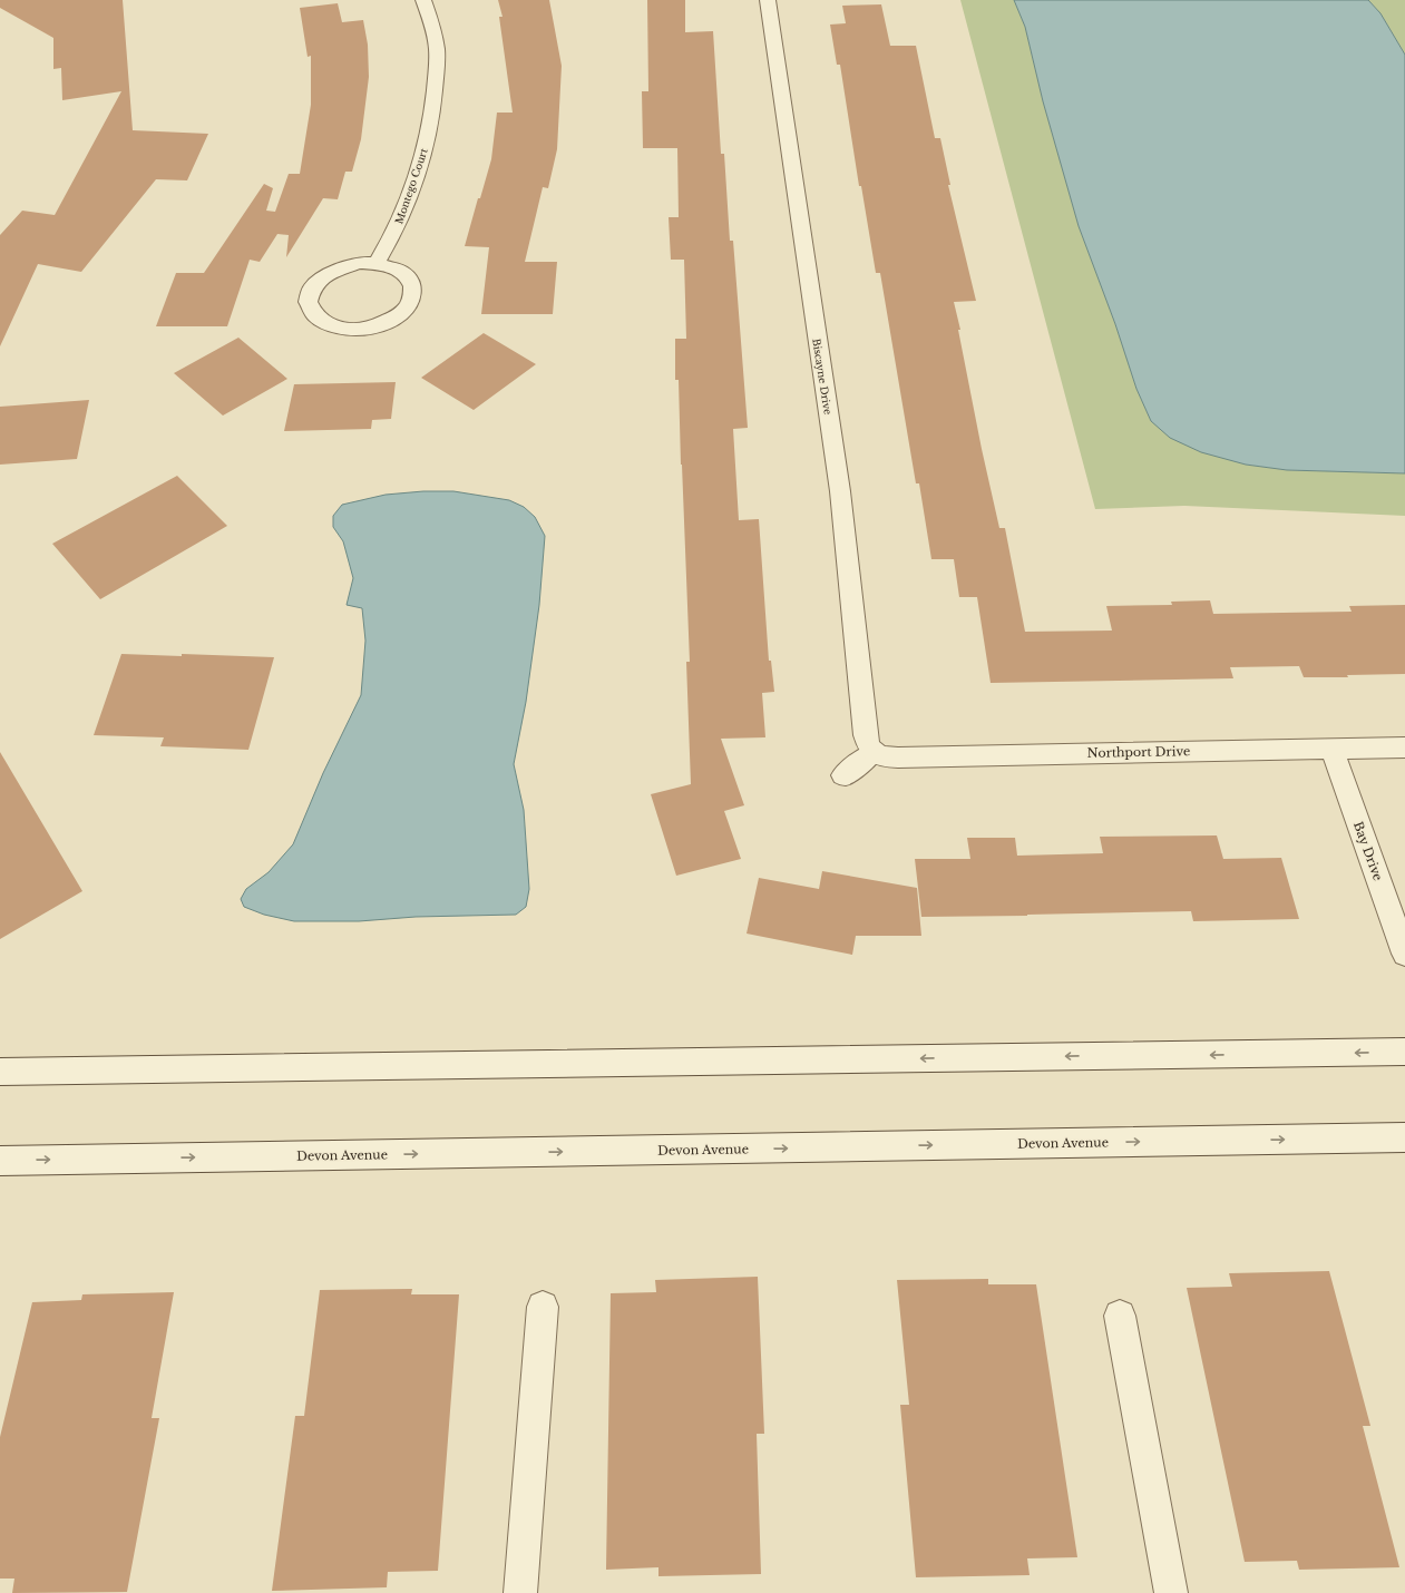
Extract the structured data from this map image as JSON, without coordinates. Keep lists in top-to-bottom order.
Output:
{
  "streets": {
    "street": [
      "Montego Court",
      "Biscayne Drive",
      "Northport Drive",
      "Bay Drive",
      "Devon Avenue"
    ]
  },
  "crossings": [
    ["Biscayne Drive", "Northport Drive"],
    ["Northport Drive", "Bay Drive"]
  ]
}
